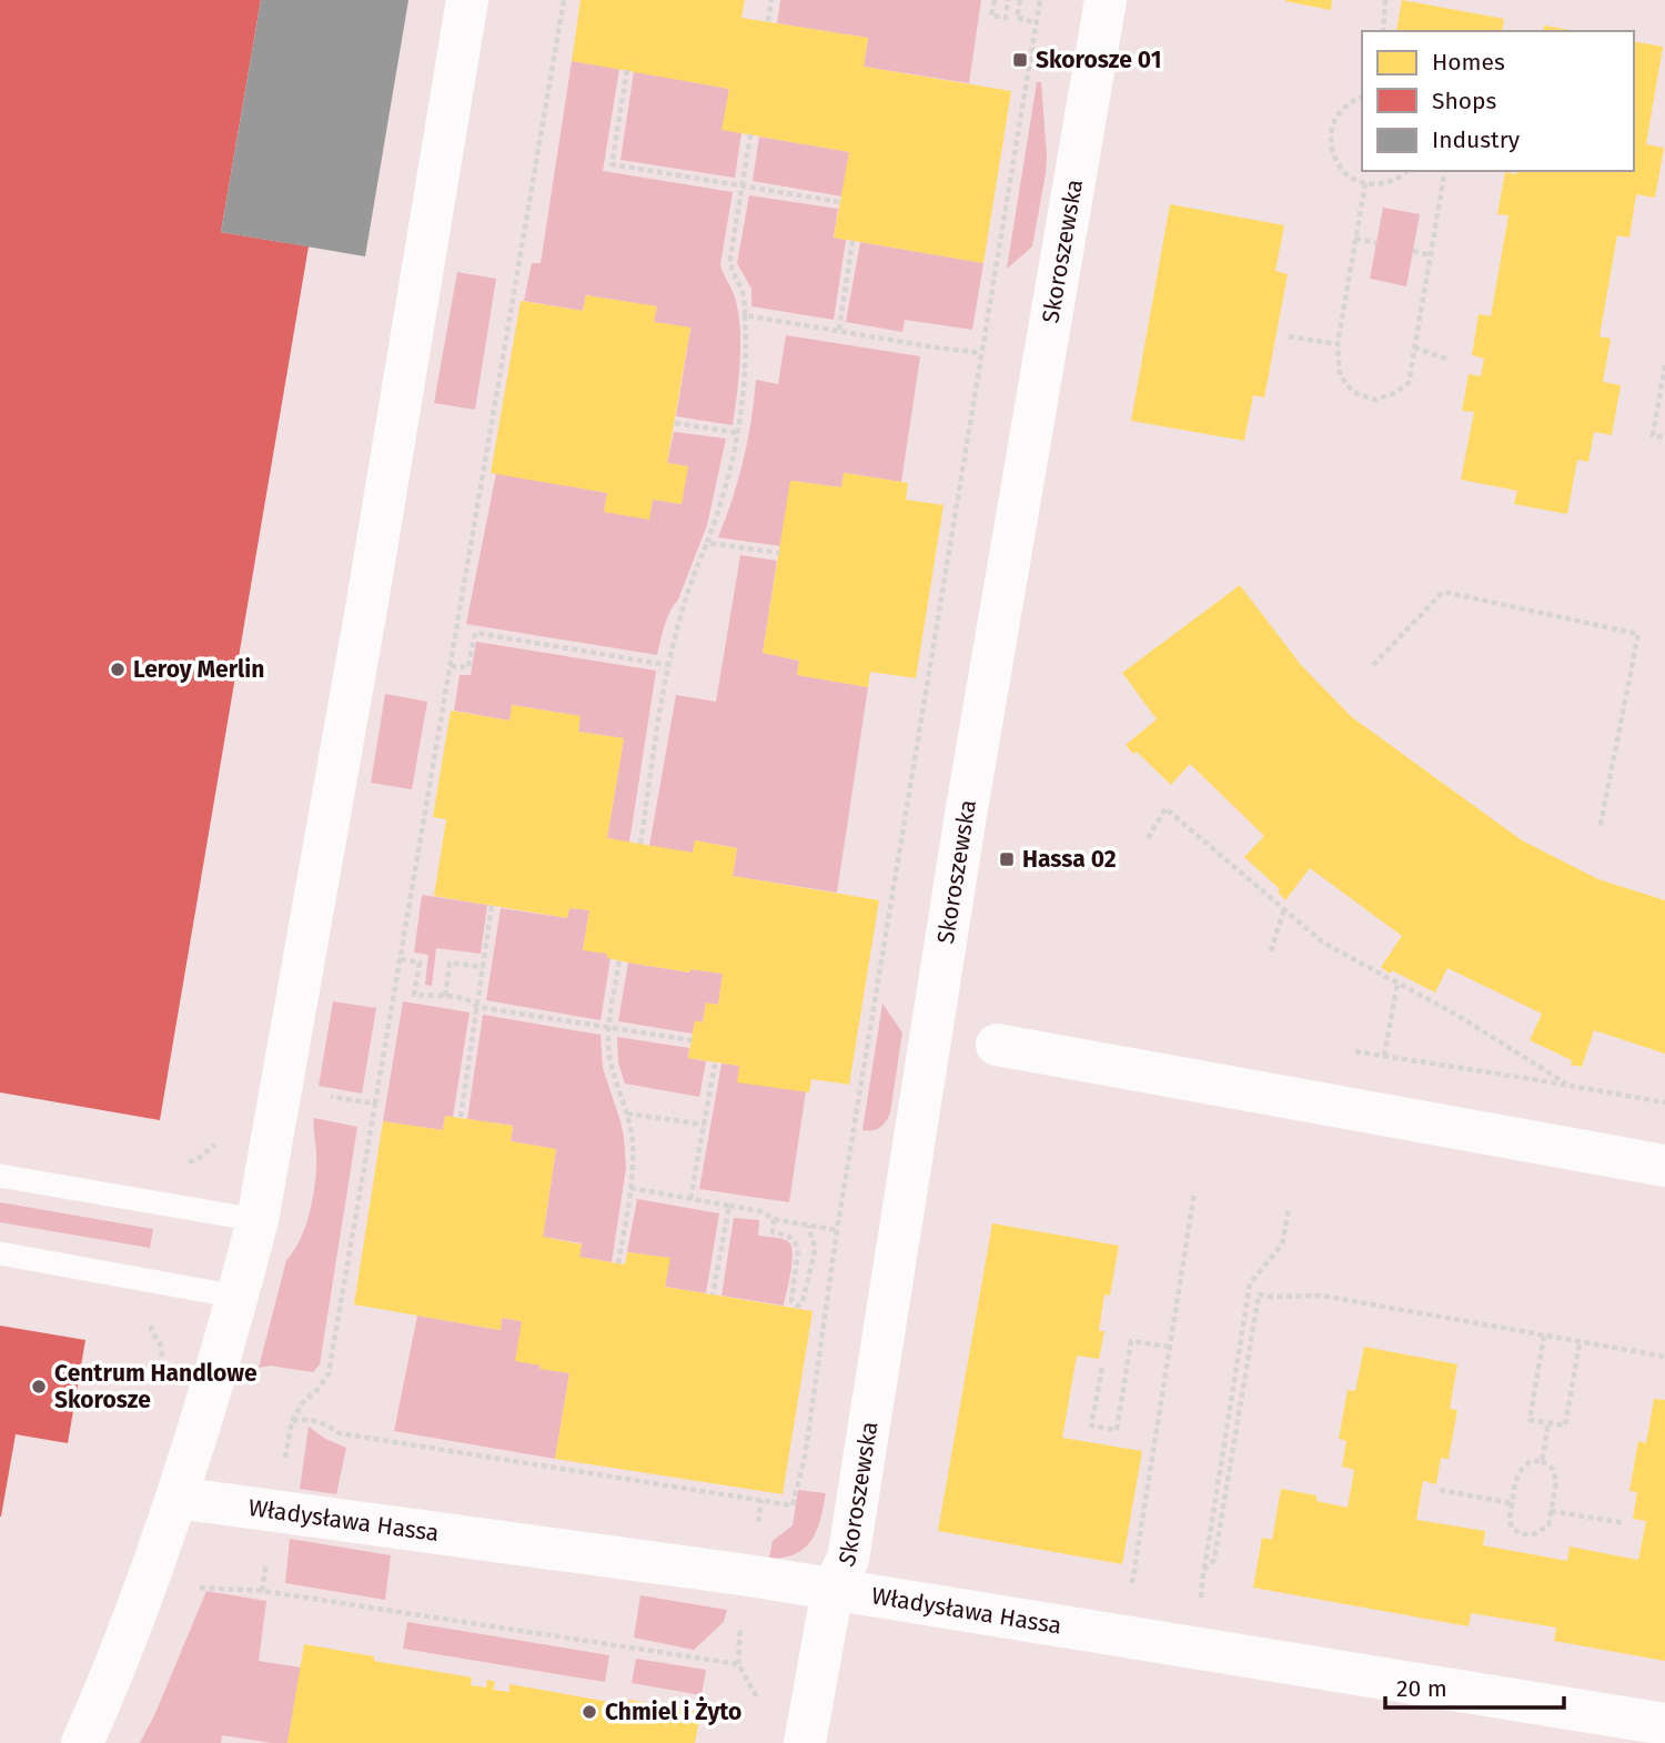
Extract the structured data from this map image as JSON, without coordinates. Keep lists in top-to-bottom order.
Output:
{
  "streets": {
    "street": ["Skoroszewska", "Władysława Hassa"]
  },
  "crossings": [
    ["Skoroszewska", "Władysława Hassa"]
  ],
  "places": {
    "transit": ["Skorosze 01", "Hassa 02"],
    "other": ["Leroy Merlin", "Centrum Handlowe Skorosze", "Chmiel i Żyto"]
  },
  "legend": ["Homes", "Shops", "Industry"],
  "scale_bar": "20 m"
}
